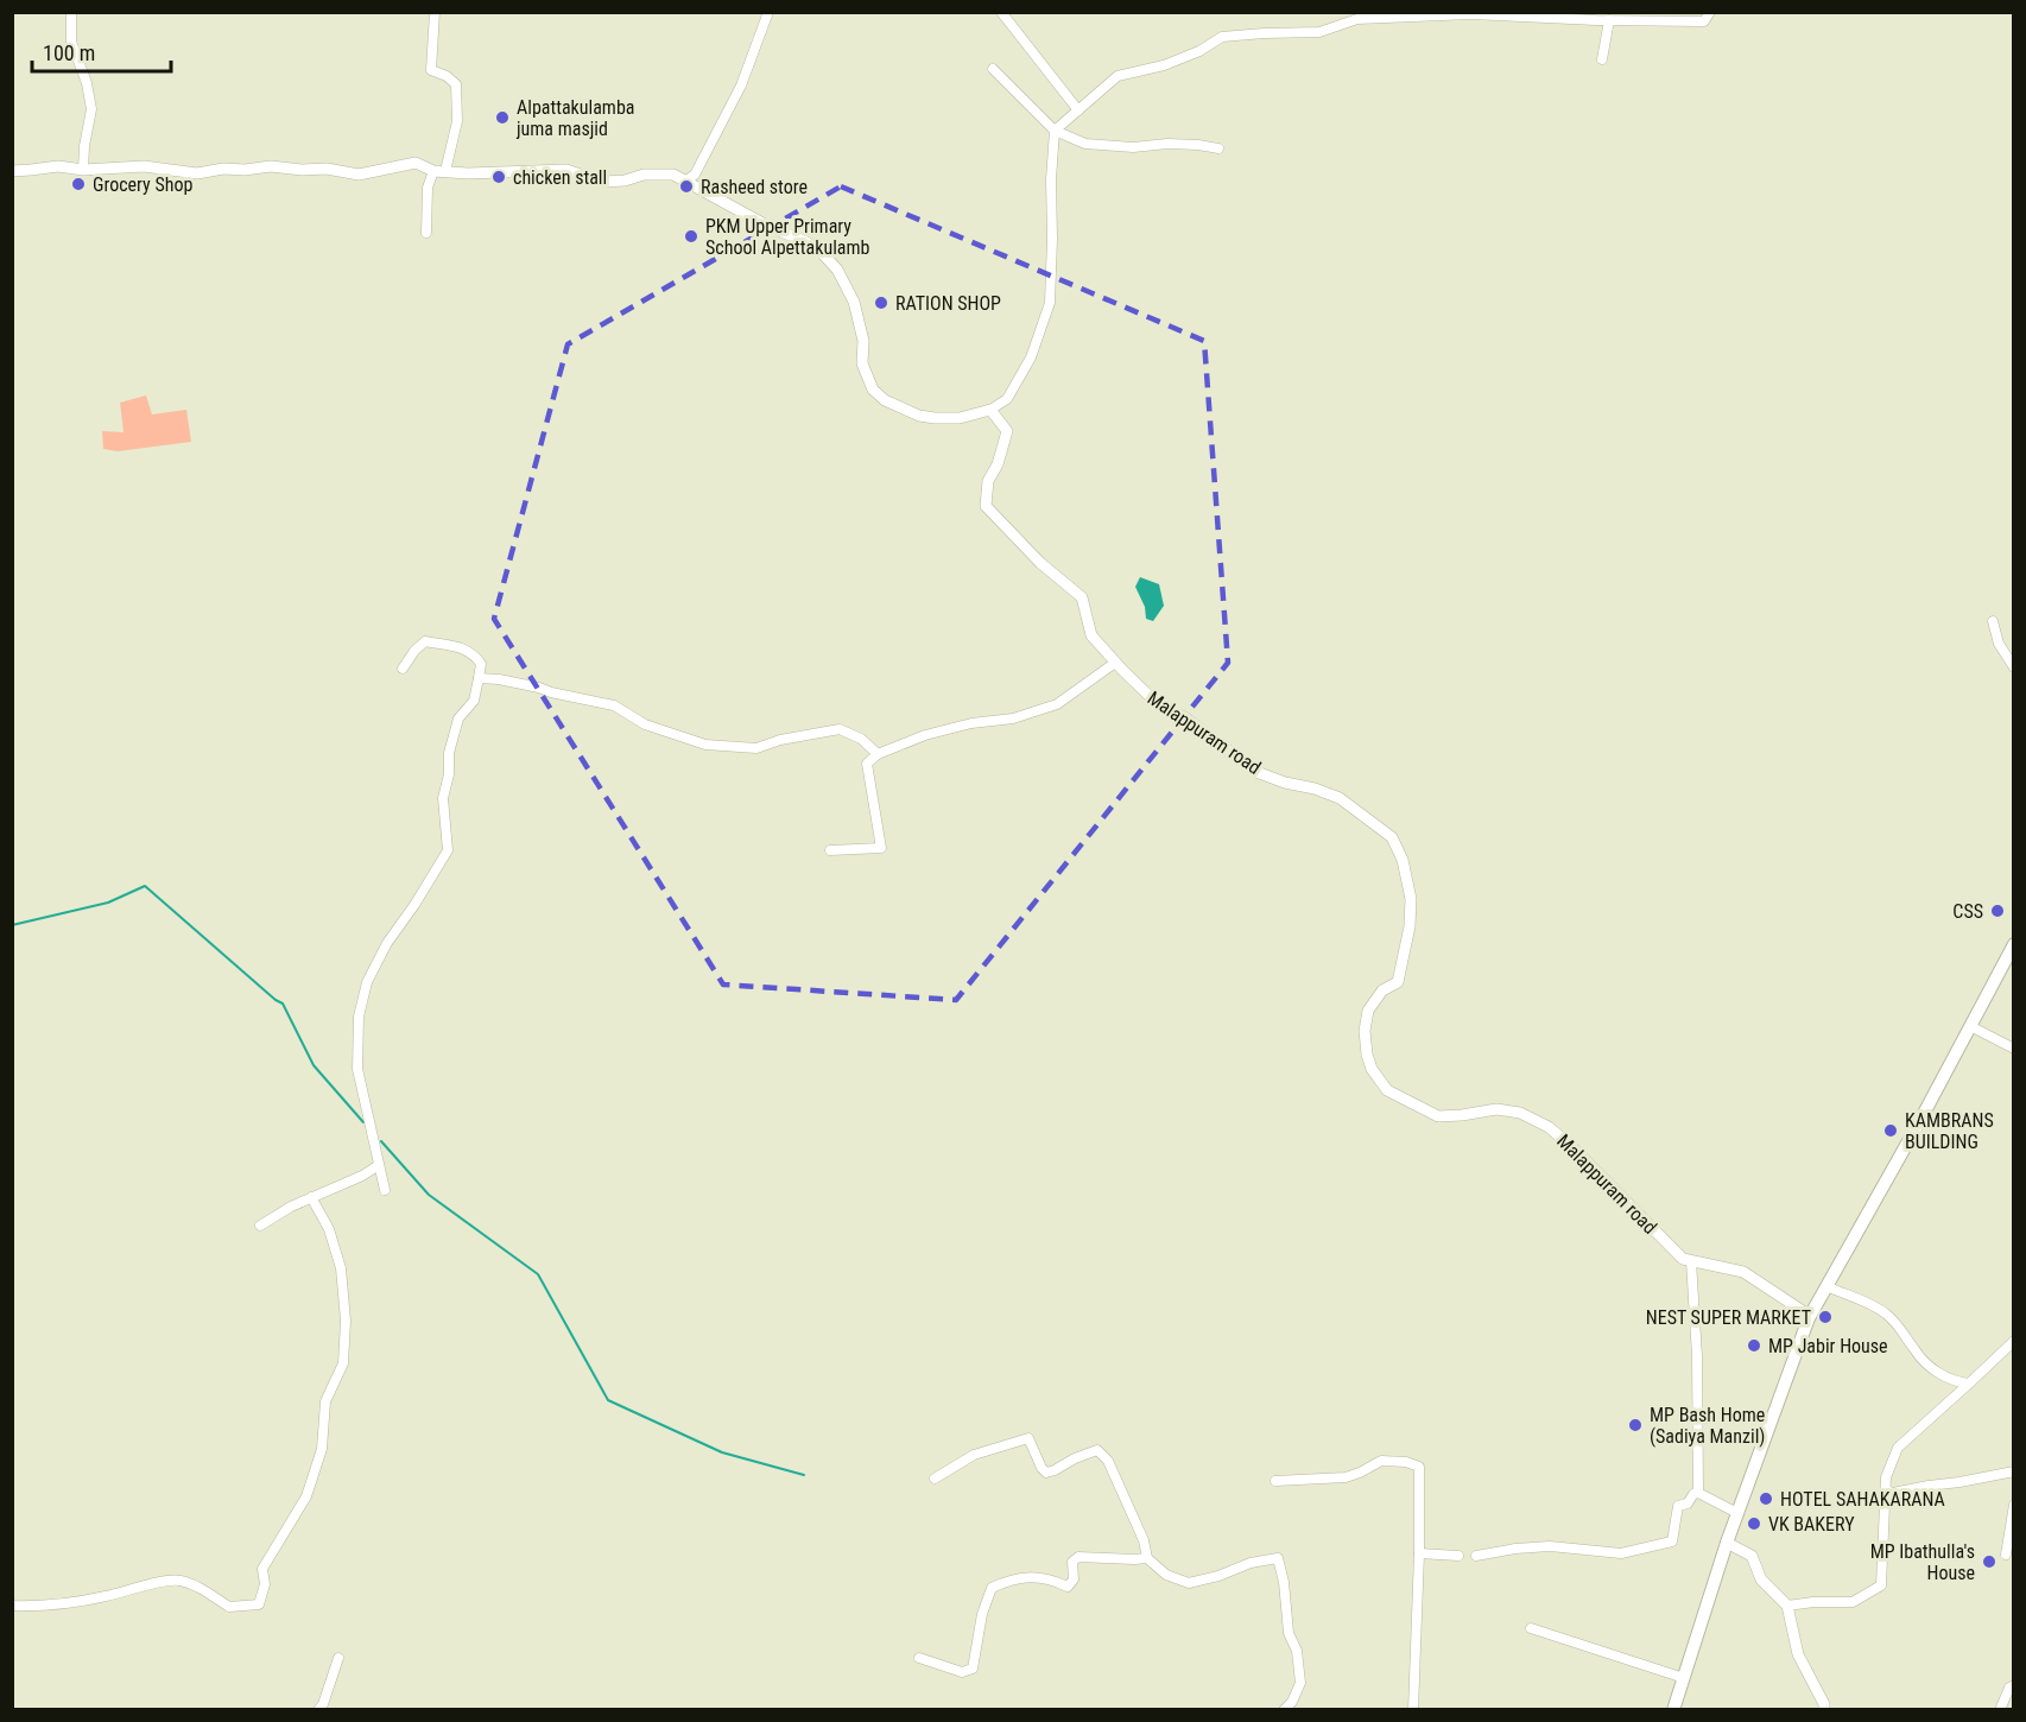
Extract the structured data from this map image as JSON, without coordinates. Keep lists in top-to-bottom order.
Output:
{
  "streets": {
    "street": ["Malappuram road"]
  },
  "places": [
    "Alpattakulamba juma masjid",
    "chicken stall",
    "Grocery Shop",
    "Rasheed store",
    "PKM Upper Primary School Alpettakulamb",
    "RATION SHOP",
    "CSS",
    "KAMBRANS BUILDING",
    "NEST SUPER MARKET",
    "MP Jabir House",
    "MP Bash Home (Sadiya Manzil)",
    "HOTEL SAHAKARANA",
    "VK BAKERY",
    "MP Ibathulla's House"
  ],
  "scale_bar": "100 m"
}
